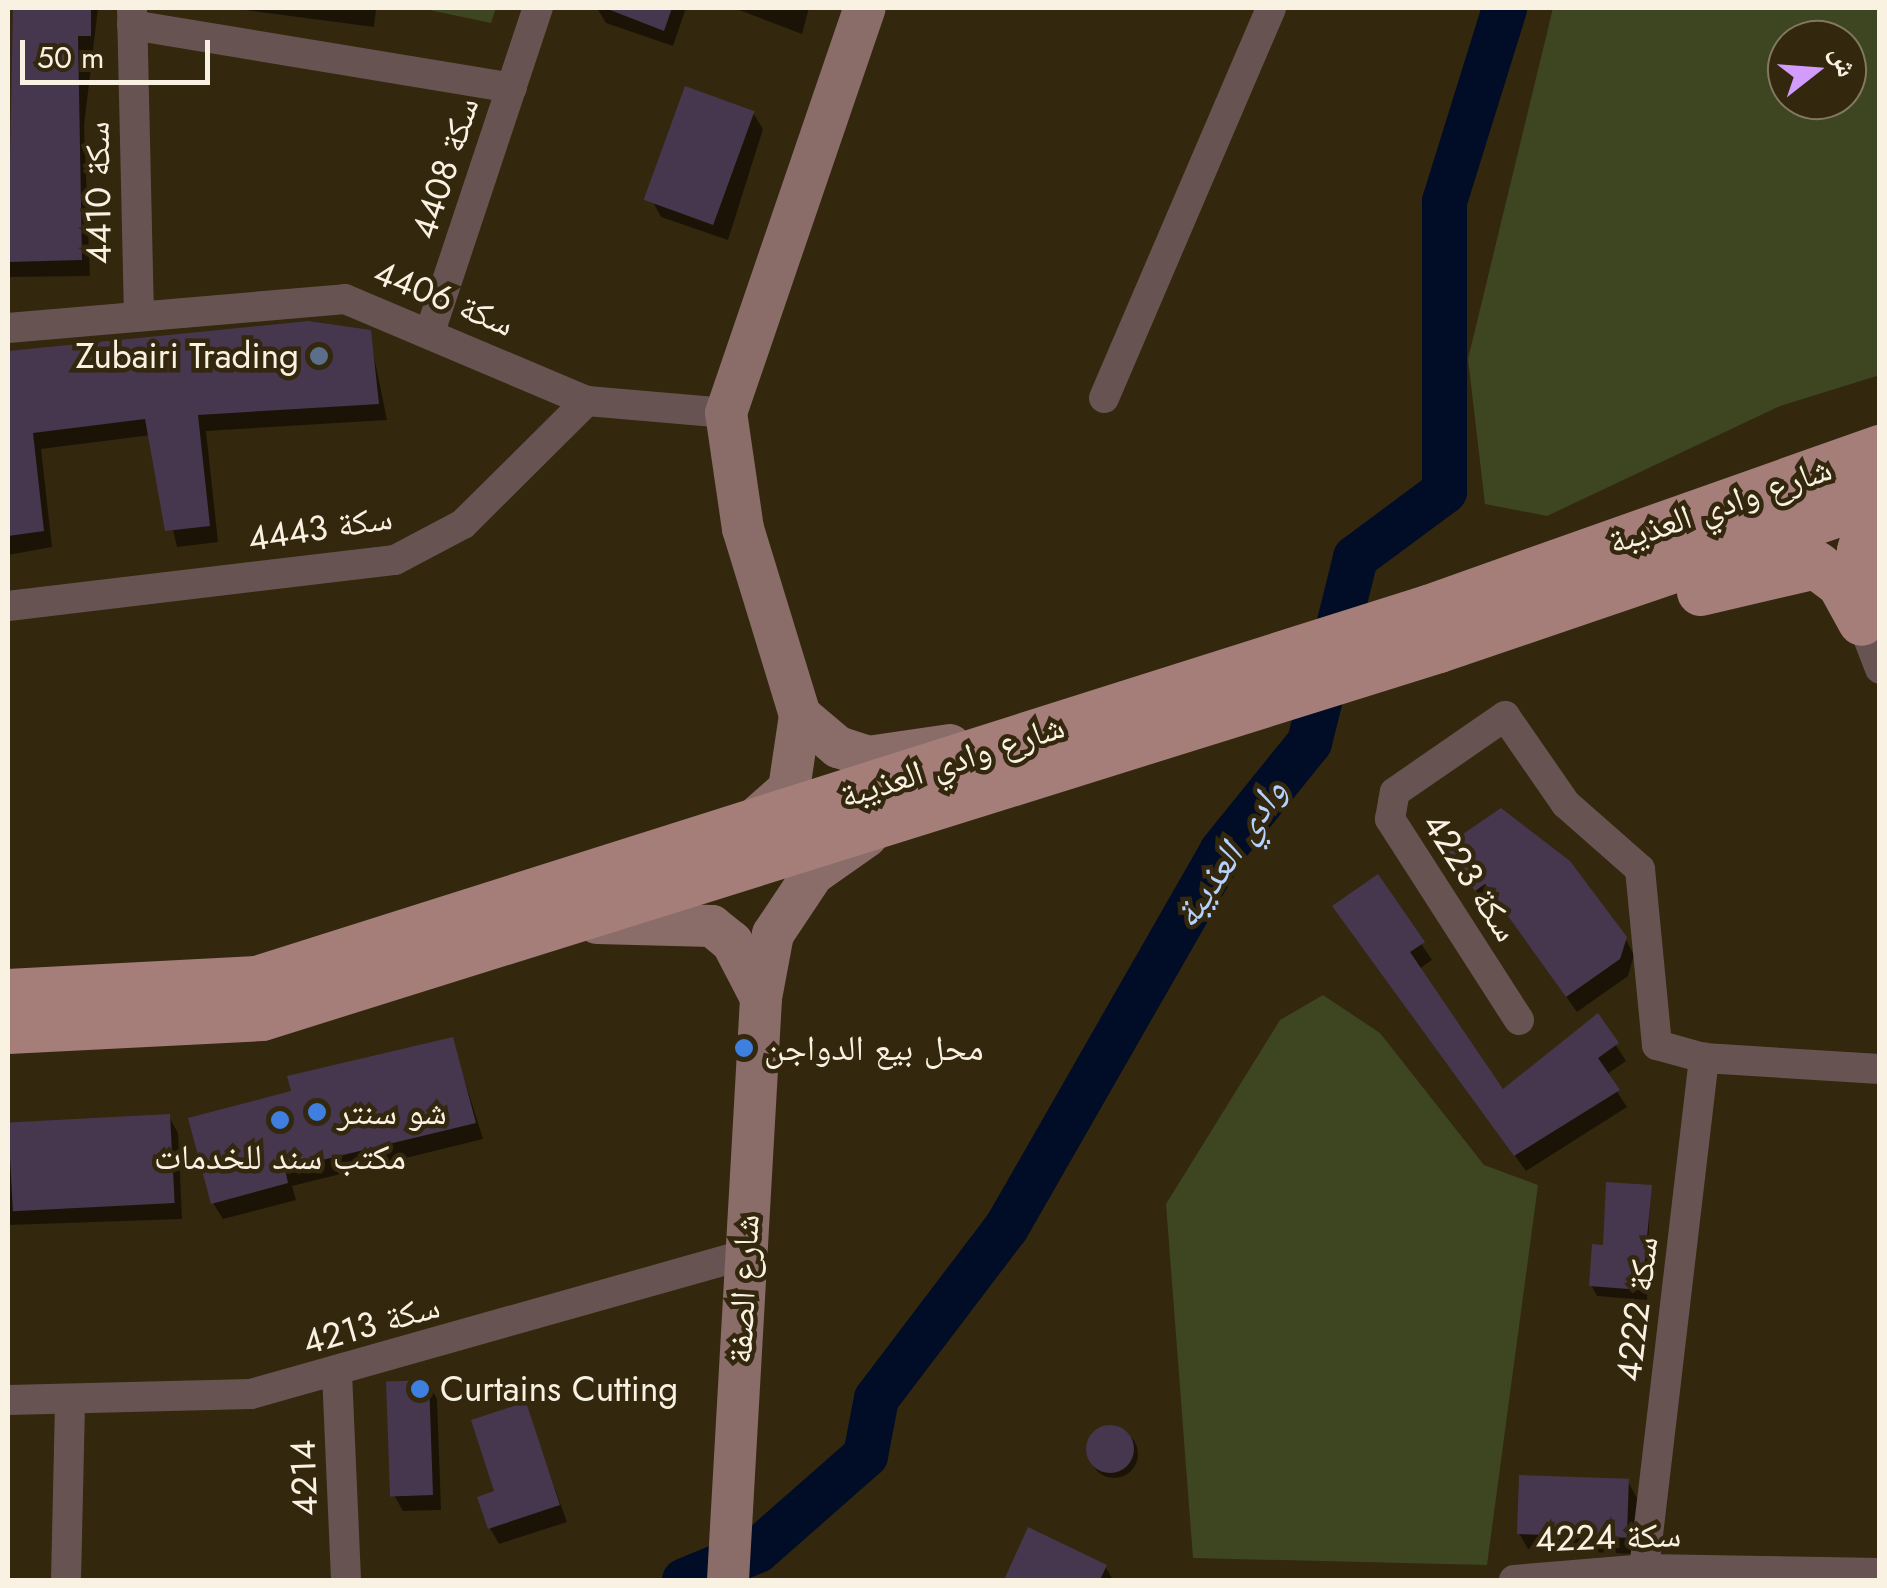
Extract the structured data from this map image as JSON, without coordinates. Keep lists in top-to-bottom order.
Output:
{
  "streets": {
    "main road": ["شارع وادي العذيبة"],
    "street": [
      "سكة 4408",
      "سكة 4410",
      "سكة 4406",
      "سكة 4443",
      "سكة 4223",
      "شارع الصفة",
      "سكة 4222",
      "سكة 4213",
      "4214",
      "سكة 4224"
    ]
  },
  "crossings": [
    ["سكة 4408", "سكة 4410"],
    ["سكة 4408", "سكة 4406"],
    ["سكة 4410", "سكة 4406"],
    ["سكة 4406", "سكة 4443"],
    ["شارع وادي العذيبة", "شارع الصفة"],
    ["سكة 4223", "سكة 4222"],
    ["شارع الصفة", "سكة 4213"],
    ["سكة 4222", "سكة 4224"],
    ["سكة 4213", "4214"]
  ],
  "water": ["وادي العذيبة"],
  "places": [
    "Zubairi Trading",
    "محل بيع الدواجن",
    "شو سنتر",
    "مكتب سند للخدمات",
    "Curtains Cutting"
  ],
  "scale_bar": "50 m",
  "north": "right"
}
